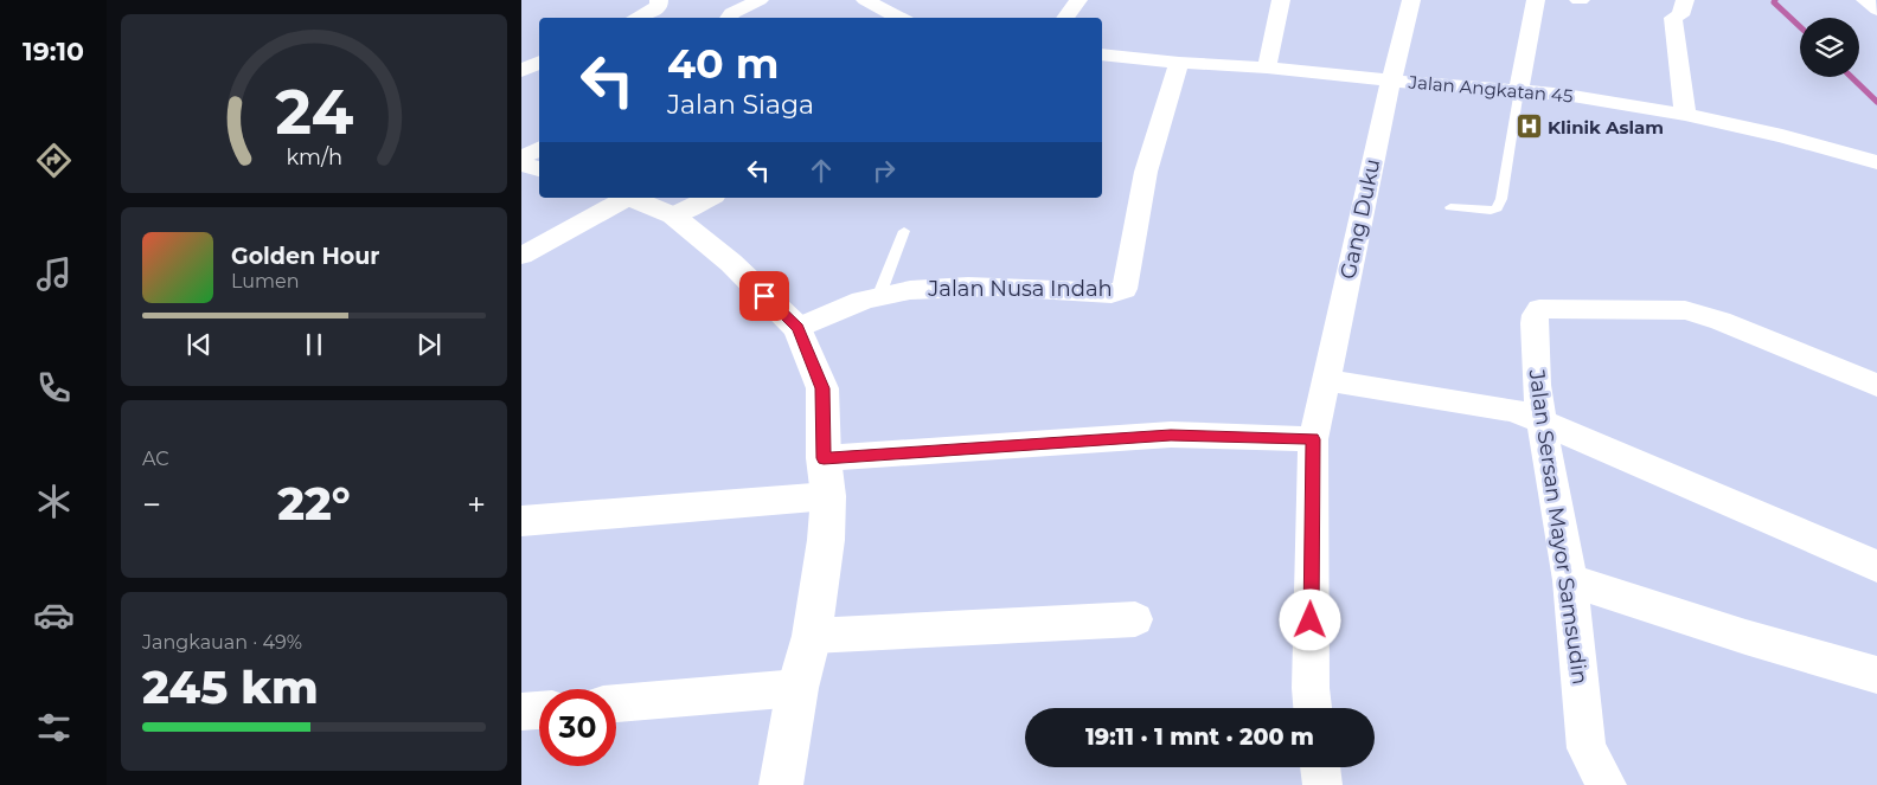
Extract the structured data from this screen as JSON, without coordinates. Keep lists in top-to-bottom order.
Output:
{
  "streets": {
    "street": [
      "Jalan Angkatan 45",
      "Gang Duku",
      "Jalan Nusa Indah",
      "Jalan Sersan Mayor Samsudin"
    ]
  },
  "crossings": [
    ["Jalan Angkatan 45", "Gang Duku"],
    ["Jalan Angkatan 45", "Jalan Nusa Indah"]
  ],
  "places": {
    "hospital": ["Klinik Aslam"]
  },
  "page": {
    "tabs": "19:10",
    "turn": ["40 m", "Jalan Siaga"],
    "song": ["Golden Hour", "Lumen"],
    "tile": [
      "AC",
      ["Jangkauan · 49%", "245 km"]
    ],
    "heat": ["−", "22°", "+"],
    "limit": "30",
    "trip": "19:11 · 1 mnt · 200 m",
    "gauge": ["24", "km/h"]
  }
}
